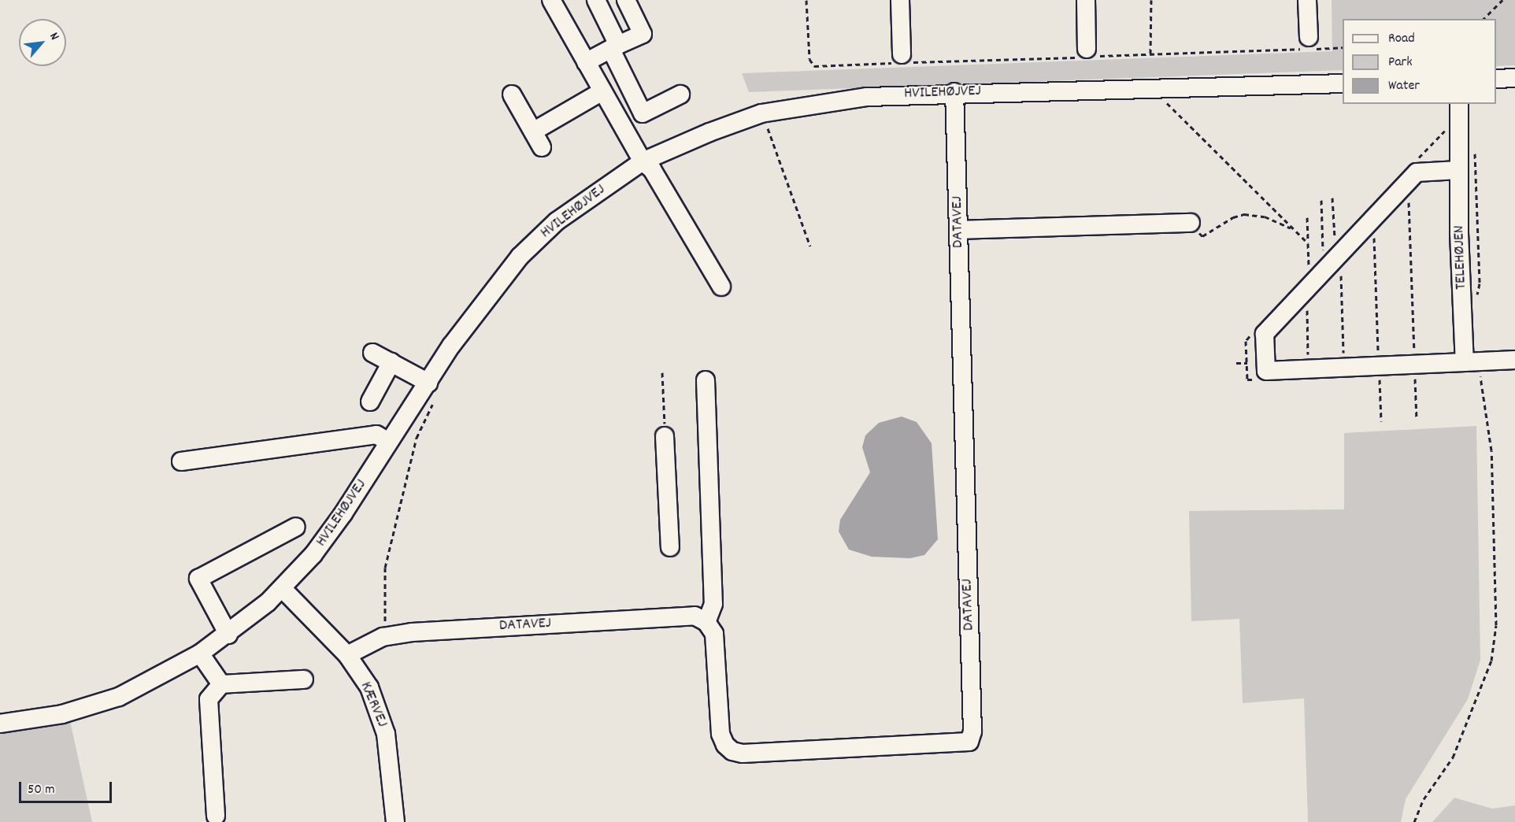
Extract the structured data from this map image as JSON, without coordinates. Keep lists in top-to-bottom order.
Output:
{
  "streets": {
    "street": [
      "HVILEHØJVEJ",
      "DATAVEJ",
      "TELEHØJEN",
      "KÆRVEJ"
    ]
  },
  "crossings": [
    ["HVILEHØJVEJ", "DATAVEJ"],
    ["HVILEHØJVEJ", "KÆRVEJ"],
    ["DATAVEJ", "KÆRVEJ"]
  ],
  "legend": ["Road", "Park", "Water"],
  "scale_bar": "50 m",
  "north": "top right"
}
